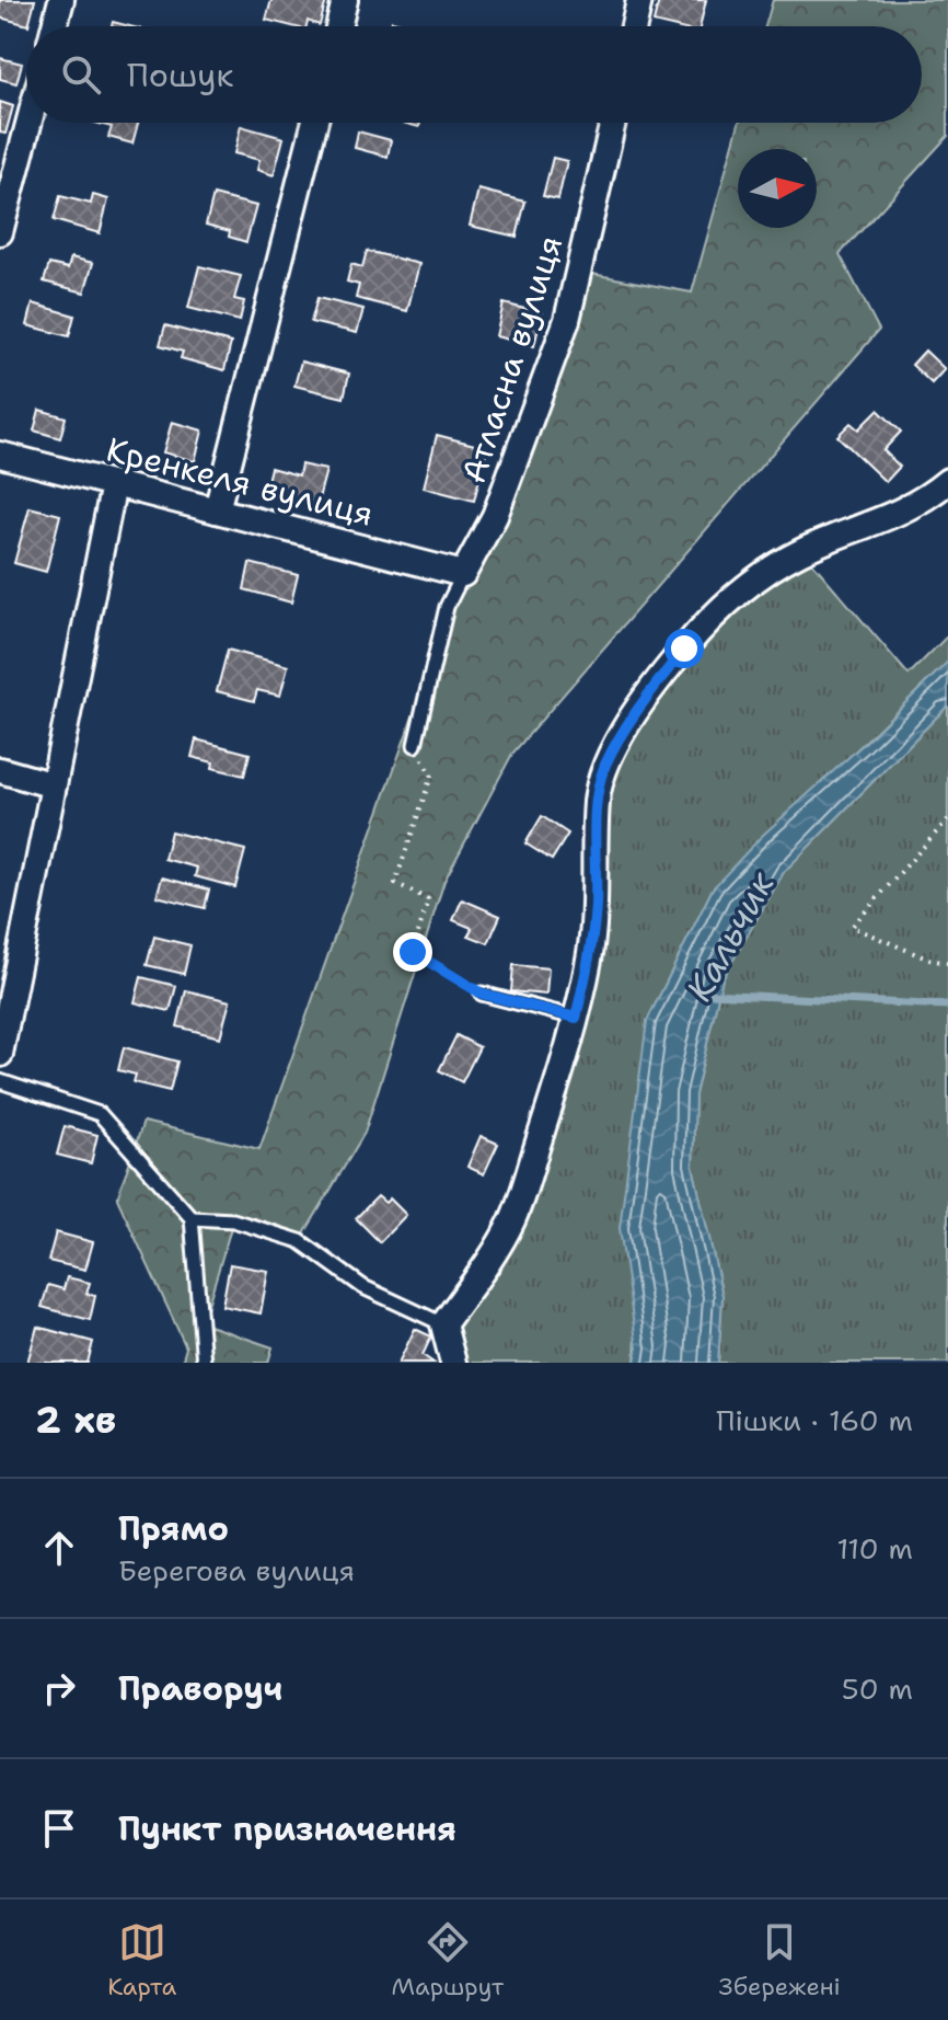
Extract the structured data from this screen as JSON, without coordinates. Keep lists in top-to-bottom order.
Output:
{
  "streets": {
    "street": ["Атласна вулиця", "Кренкеля вулиця"]
  },
  "crossings": [
    ["Атласна вулиця", "Кренкеля вулиця"]
  ],
  "water": ["Кальчик"],
  "north": "right",
  "page": {
    "search": "Пошук",
    "heading": ["2 хв", "Пішки · 160 m"],
    "list": [
      ["Прямо", "Берегова вулиця", "110 m"],
      ["Праворуч", "50 m"],
      "Пункт призначення"
    ],
    "nav": ["Карта", "Маршрут", "Збережені"]
  }
}
